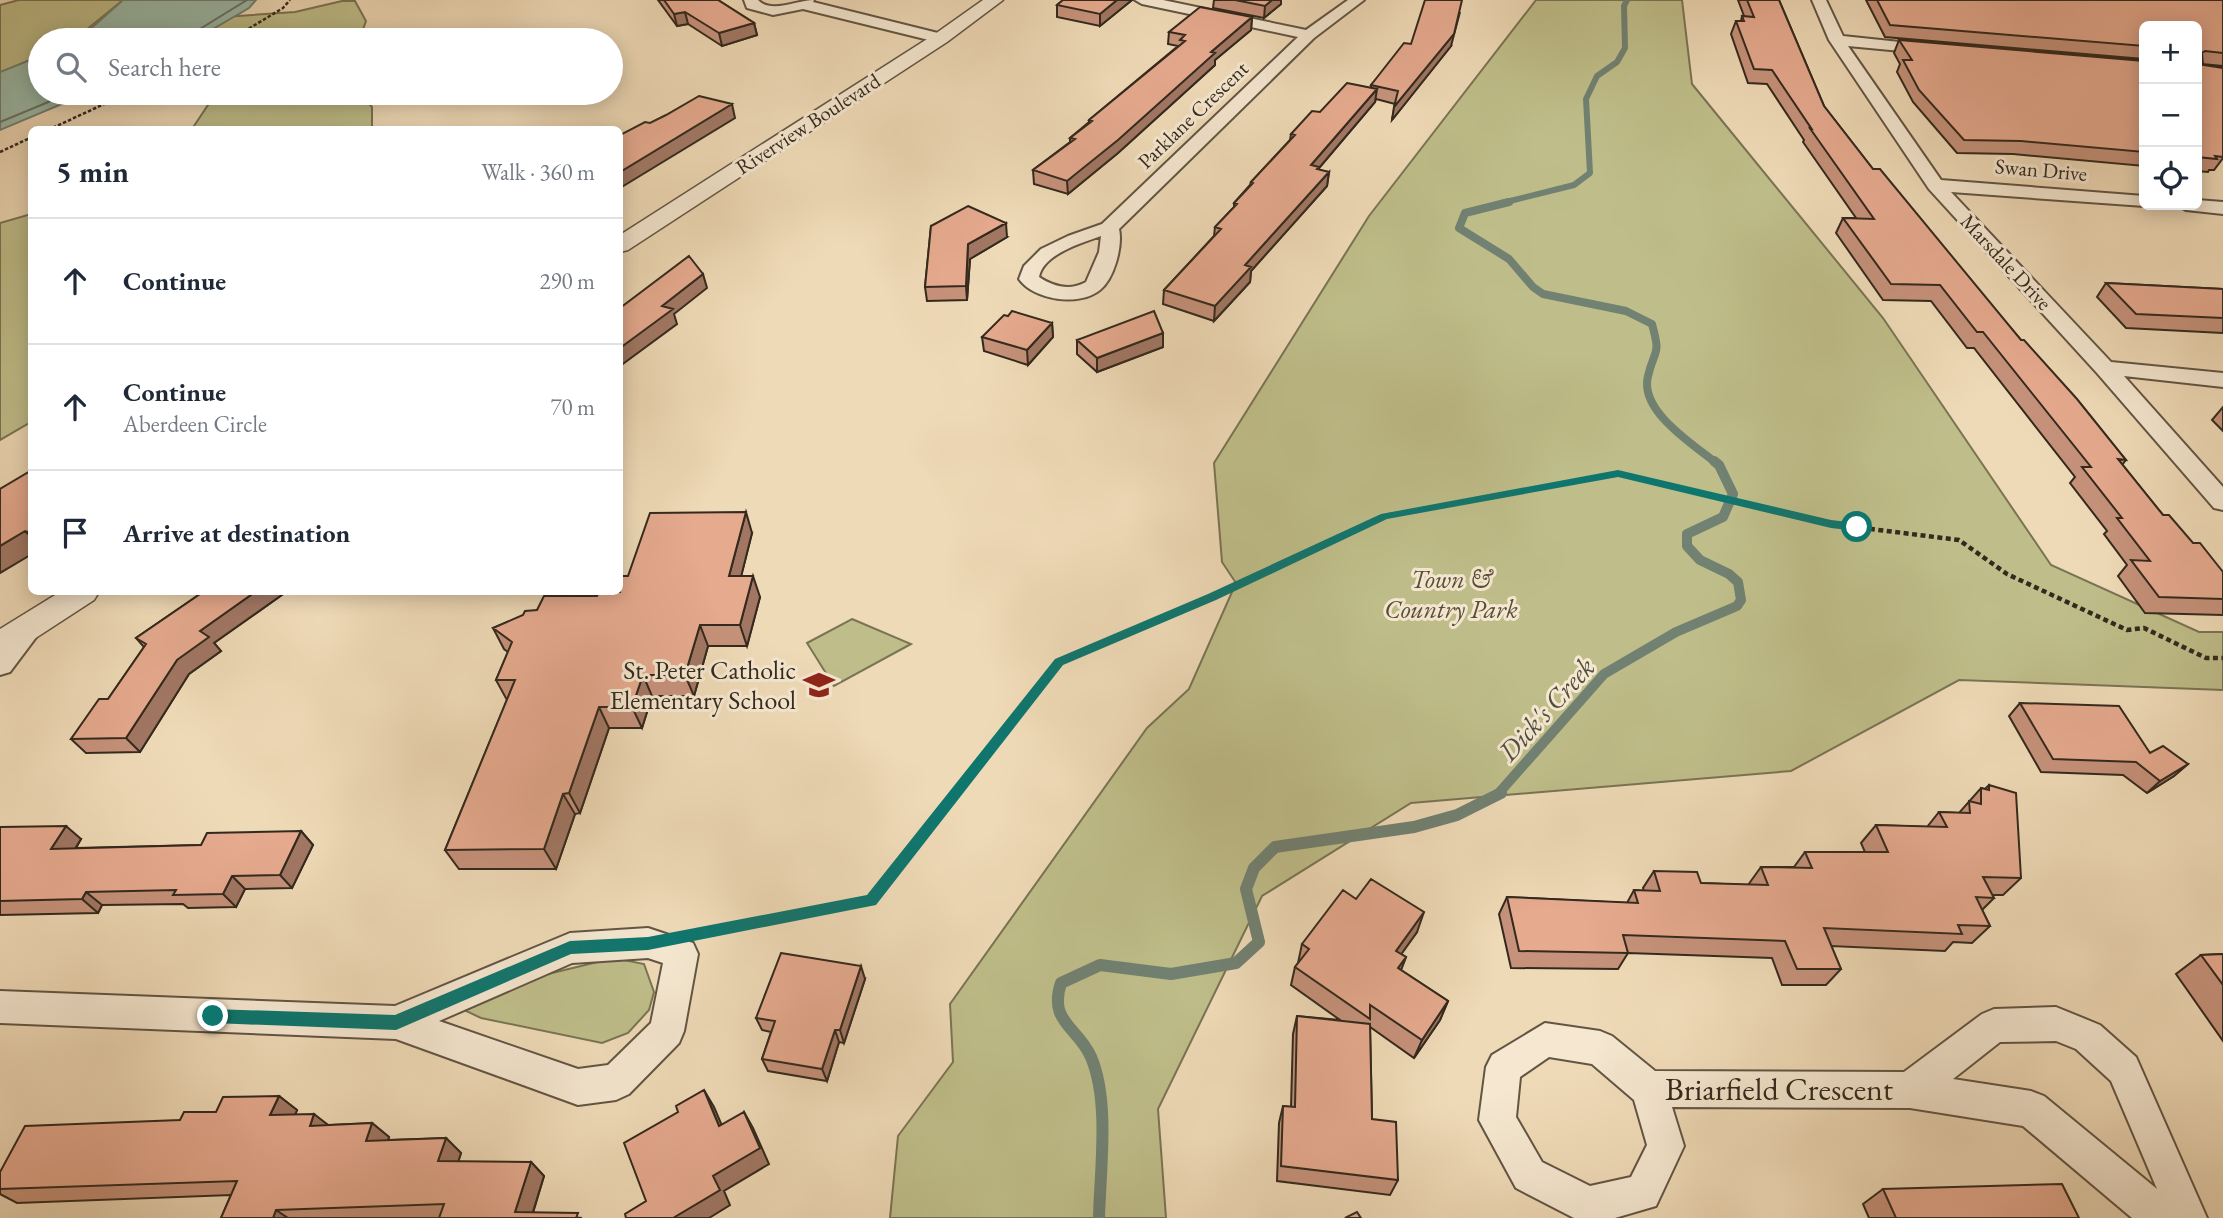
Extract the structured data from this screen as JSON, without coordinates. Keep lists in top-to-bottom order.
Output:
{
  "streets": {
    "street": [
      "Parklane Crescent",
      "Riverview Boulevard",
      "Swan Drive",
      "Marsdale Drive",
      "Briarfield Crescent"
    ]
  },
  "crossings": [
    ["Swan Drive", "Marsdale Drive"]
  ],
  "water": ["Dick's Creek"],
  "parks": ["Town & Country Park"],
  "places": {
    "school or university": ["St. Peter Catholic Elementary School"]
  },
  "page": {
    "map_buttons": ["+", "−"],
    "search": "Search here",
    "heading": ["5 min", "Walk · 360 m"],
    "list": [
      ["Continue", "290 m"],
      ["Continue", "Aberdeen Circle", "70 m"],
      "Arrive at destination"
    ]
  }
}
